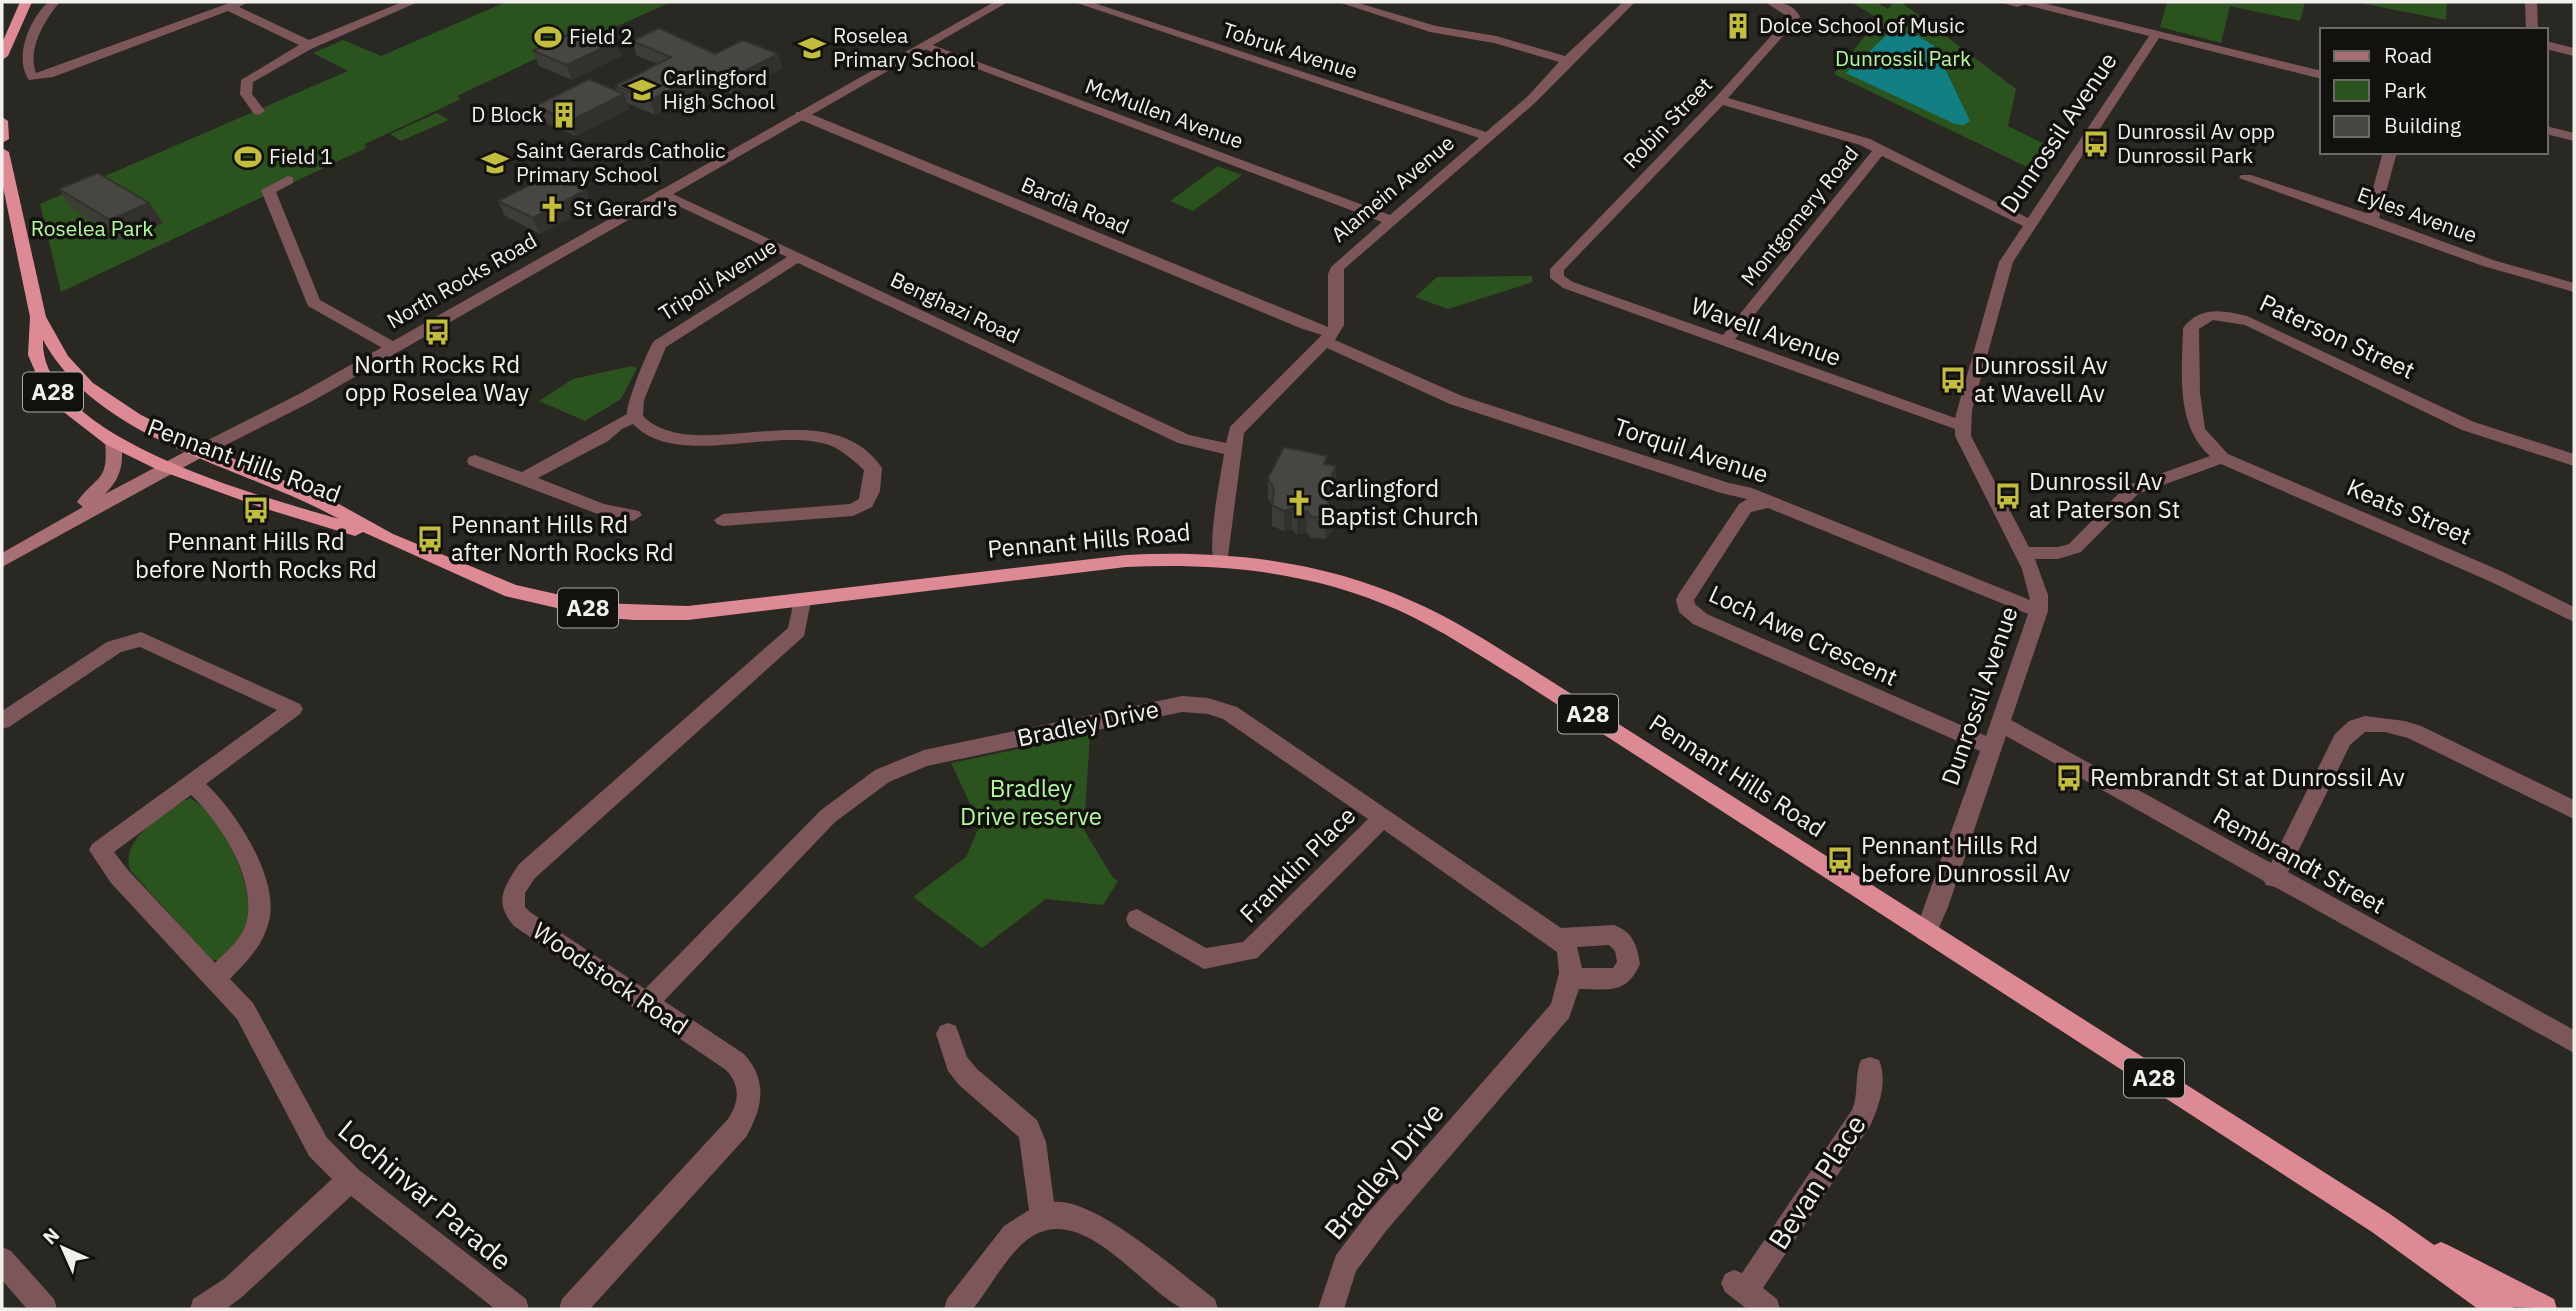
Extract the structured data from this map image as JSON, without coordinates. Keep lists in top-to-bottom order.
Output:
{
  "streets": {
    "highway": ["A28", "Pennant Hills Road"],
    "main road": ["North Rocks Road"],
    "street": [
      "Tobruk Avenue",
      "McMullen Avenue",
      "Robin Street",
      "Dunrossil Avenue",
      "Alamein Avenue",
      "Bardia Road",
      "Eyles Avenue",
      "Montgomery Road",
      "Tripoli Avenue",
      "Benghazi Road",
      "Wavell Avenue",
      "Paterson Street",
      "Torquil Avenue",
      "Keats Street",
      "Loch Awe Crescent",
      "Bradley Drive",
      "Rembrandt Street",
      "Franklin Place",
      "Woodstock Road",
      "Bevan Place",
      "Lochinvar Parade"
    ]
  },
  "crossings": [
    ["Tobruk Avenue", "Alamein Avenue"],
    ["McMullen Avenue", "Alamein Avenue"],
    ["McMullen Avenue", "North Rocks Road"],
    ["Robin Street", "Wavell Avenue"],
    ["Dunrossil Avenue", "Wavell Avenue"],
    ["Dunrossil Avenue", "Torquil Avenue"],
    ["Dunrossil Avenue", "Pennant Hills Road"],
    ["Dunrossil Avenue", "Loch Awe Crescent"],
    ["Dunrossil Avenue", "Rembrandt Street"],
    ["Alamein Avenue", "Bardia Road"],
    ["Alamein Avenue", "Torquil Avenue"],
    ["Bardia Road", "North Rocks Road"],
    ["Bardia Road", "Torquil Avenue"],
    ["Montgomery Road", "Wavell Avenue"],
    ["Tripoli Avenue", "Benghazi Road"],
    ["North Rocks Road", "Benghazi Road"],
    ["North Rocks Road", "Pennant Hills Road"],
    ["Paterson Street", "Keats Street"],
    ["Torquil Avenue", "Loch Awe Crescent"],
    ["Pennant Hills Road", "Woodstock Road"],
    ["Bradley Drive", "Franklin Place"],
    ["Bradley Drive", "Woodstock Road"]
  ],
  "parks": ["Dunrossil Park", "Roselea Park", "Bradley Drive reserve"],
  "places": {
    "building": ["Dolce School of Music", "D Block"],
    "sports": ["Field 2", "Field 1"],
    "school or university": ["Roselea Primary School", "Carlingford High School", "Saint Gerards Catholic Primary School"],
    "bus stop": [
      "Dunrossil Av opp Dunrossil Park",
      "North Rocks Rd opp Roselea Way",
      "Dunrossil Av at Wavell Av",
      "Dunrossil Av at Paterson St",
      "Pennant Hills Rd before North Rocks Rd",
      "Pennant Hills Rd after North Rocks Rd",
      "Rembrandt St at Dunrossil Av",
      "Pennant Hills Rd before Dunrossil Av"
    ],
    "church": ["St Gerard's", "Carlingford Baptist Church"]
  },
  "legend": ["Road", "Park", "Building"],
  "north": "top left"
}
